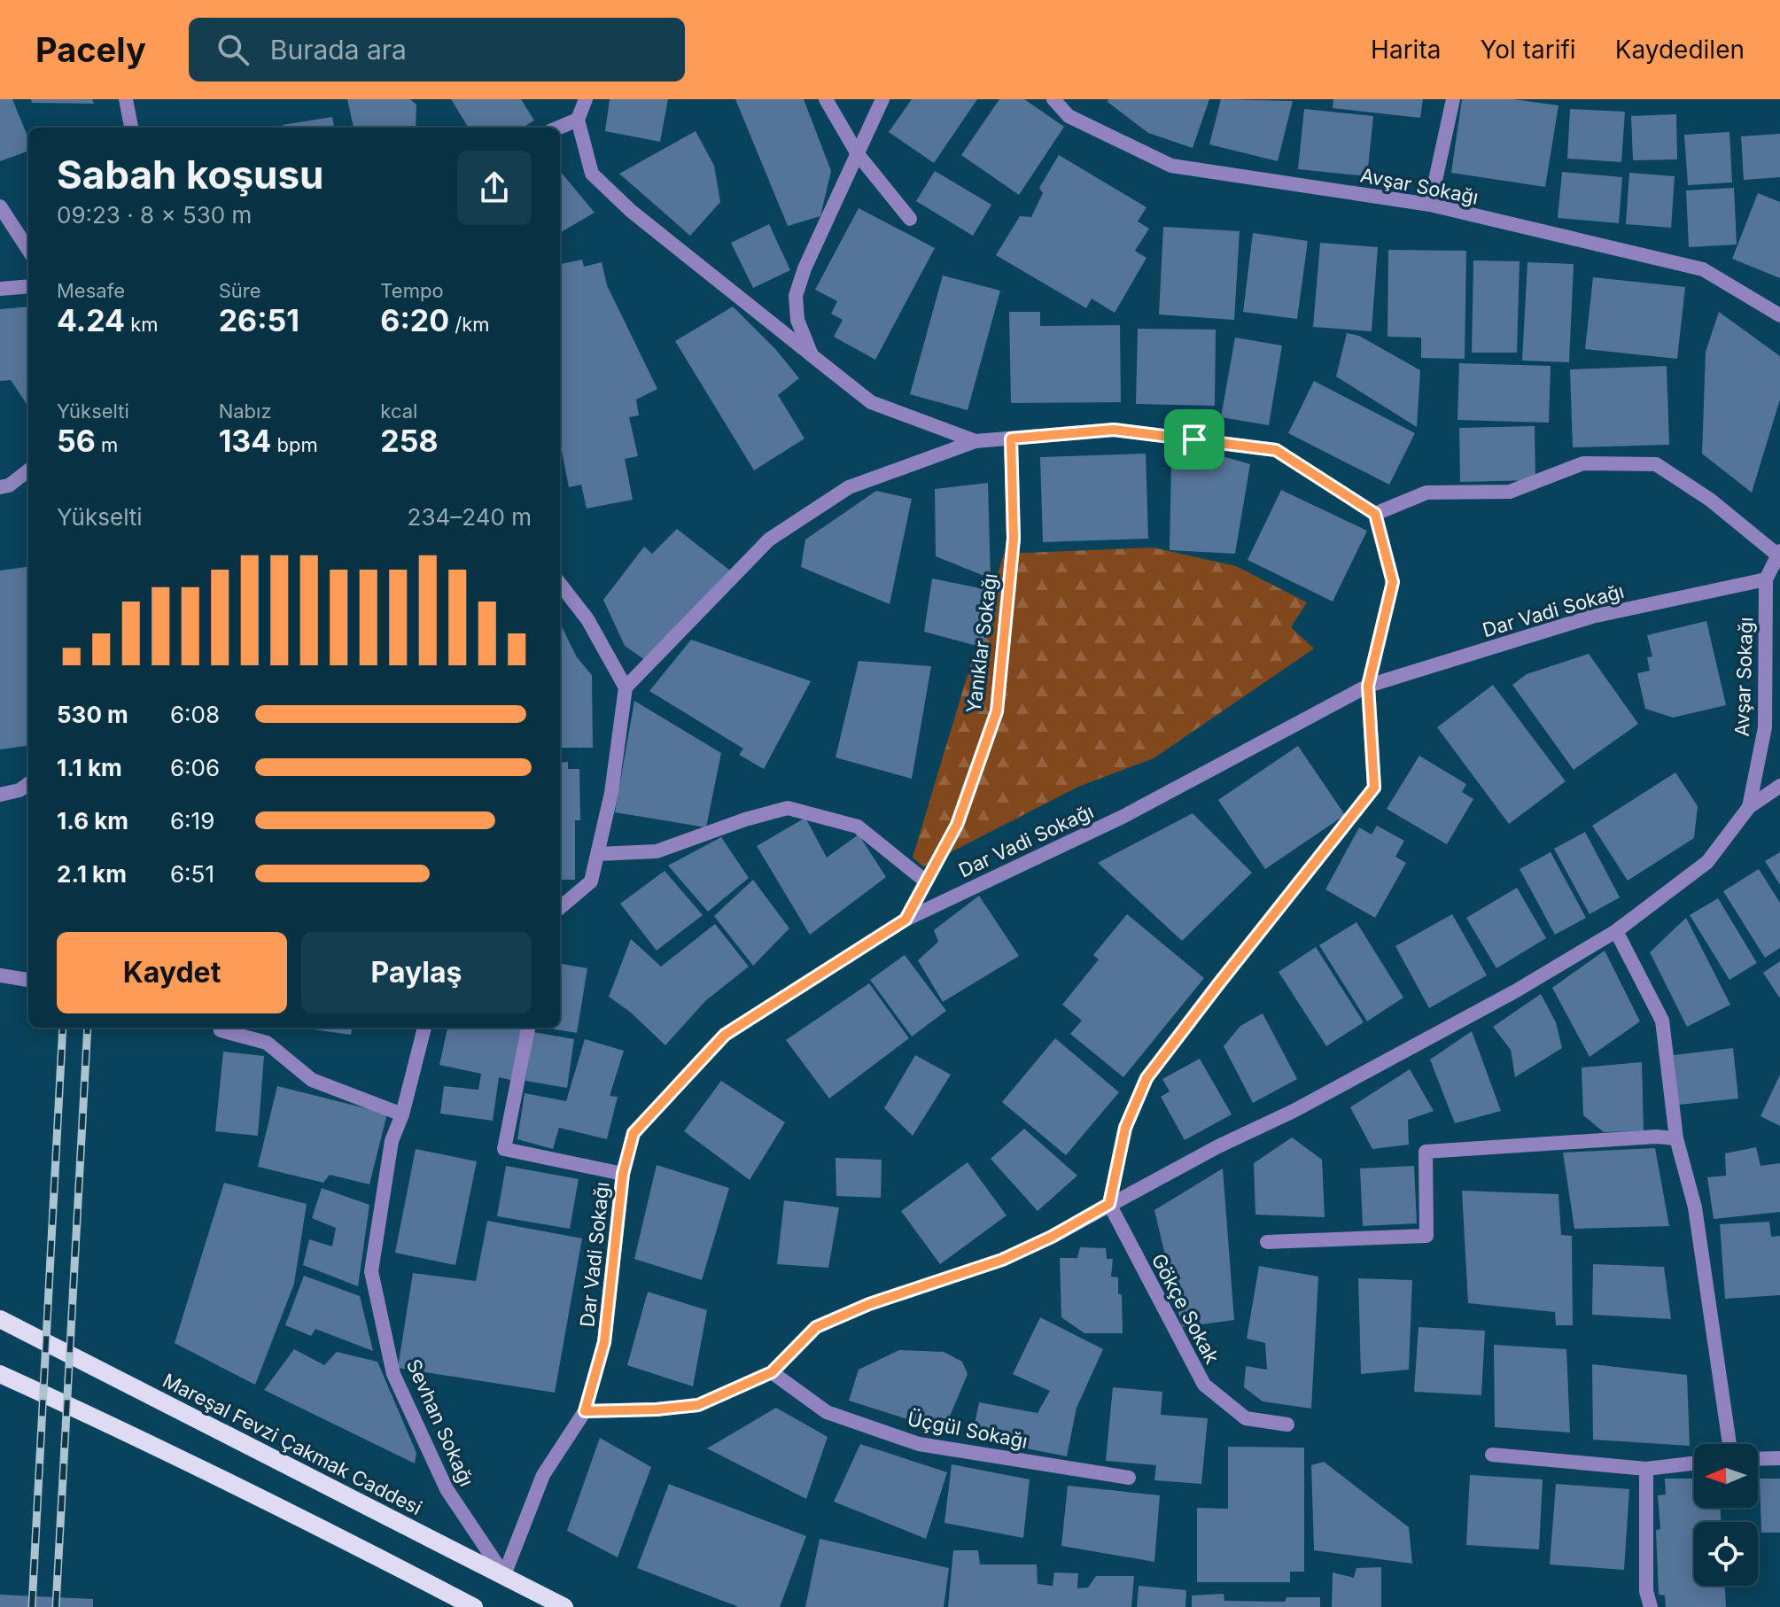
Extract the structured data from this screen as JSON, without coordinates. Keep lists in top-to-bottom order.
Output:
{
  "streets": {
    "main road": ["Mareşal Fevzi Çakmak Caddesi"],
    "street": [
      "Avşar Sokağı",
      "Dar Vadi Sokağı",
      "Yanıklar Sokağı",
      "Gökçe Sokak",
      "Sevhan Sokağı",
      "Üçgül Sokağı"
    ]
  },
  "crossings": [
    ["Avşar Sokağı", "Dar Vadi Sokağı"],
    ["Dar Vadi Sokağı", "Yanıklar Sokağı"],
    ["Dar Vadi Sokağı", "Sevhan Sokağı"],
    ["Dar Vadi Sokağı", "Mareşal Fevzi Çakmak Caddesi"],
    ["Sevhan Sokağı", "Mareşal Fevzi Çakmak Caddesi"]
  ],
  "north": "left",
  "page": {
    "header": "Pacely",
    "search": "Burada ara",
    "nav": ["Harita", "Yol tarifi", "Kaydedilen"],
    "heading": ["Sabah koşusu", "09:23 · 8 × 530 m"],
    "stats": [
      ["Mesafe", "4.24 km"],
      ["Süre", "26:51"],
      ["Tempo", "6:20 /km"],
      ["Yükselti", "56 m"],
      ["Nabız", "134 bpm"],
      ["kcal", "258"]
    ],
    "chart": ["Yükselti", "234–240 m"],
    "list": [
      {
        "name": "530 m",
        "note": "6:08"
      },
      {
        "name": "1.1 km",
        "note": "6:06"
      },
      {
        "name": "1.6 km",
        "note": "6:19"
      },
      {
        "name": "2.1 km",
        "note": "6:51"
      }
    ],
    "buttons": ["Kaydet", "Paylaş"]
  }
}
